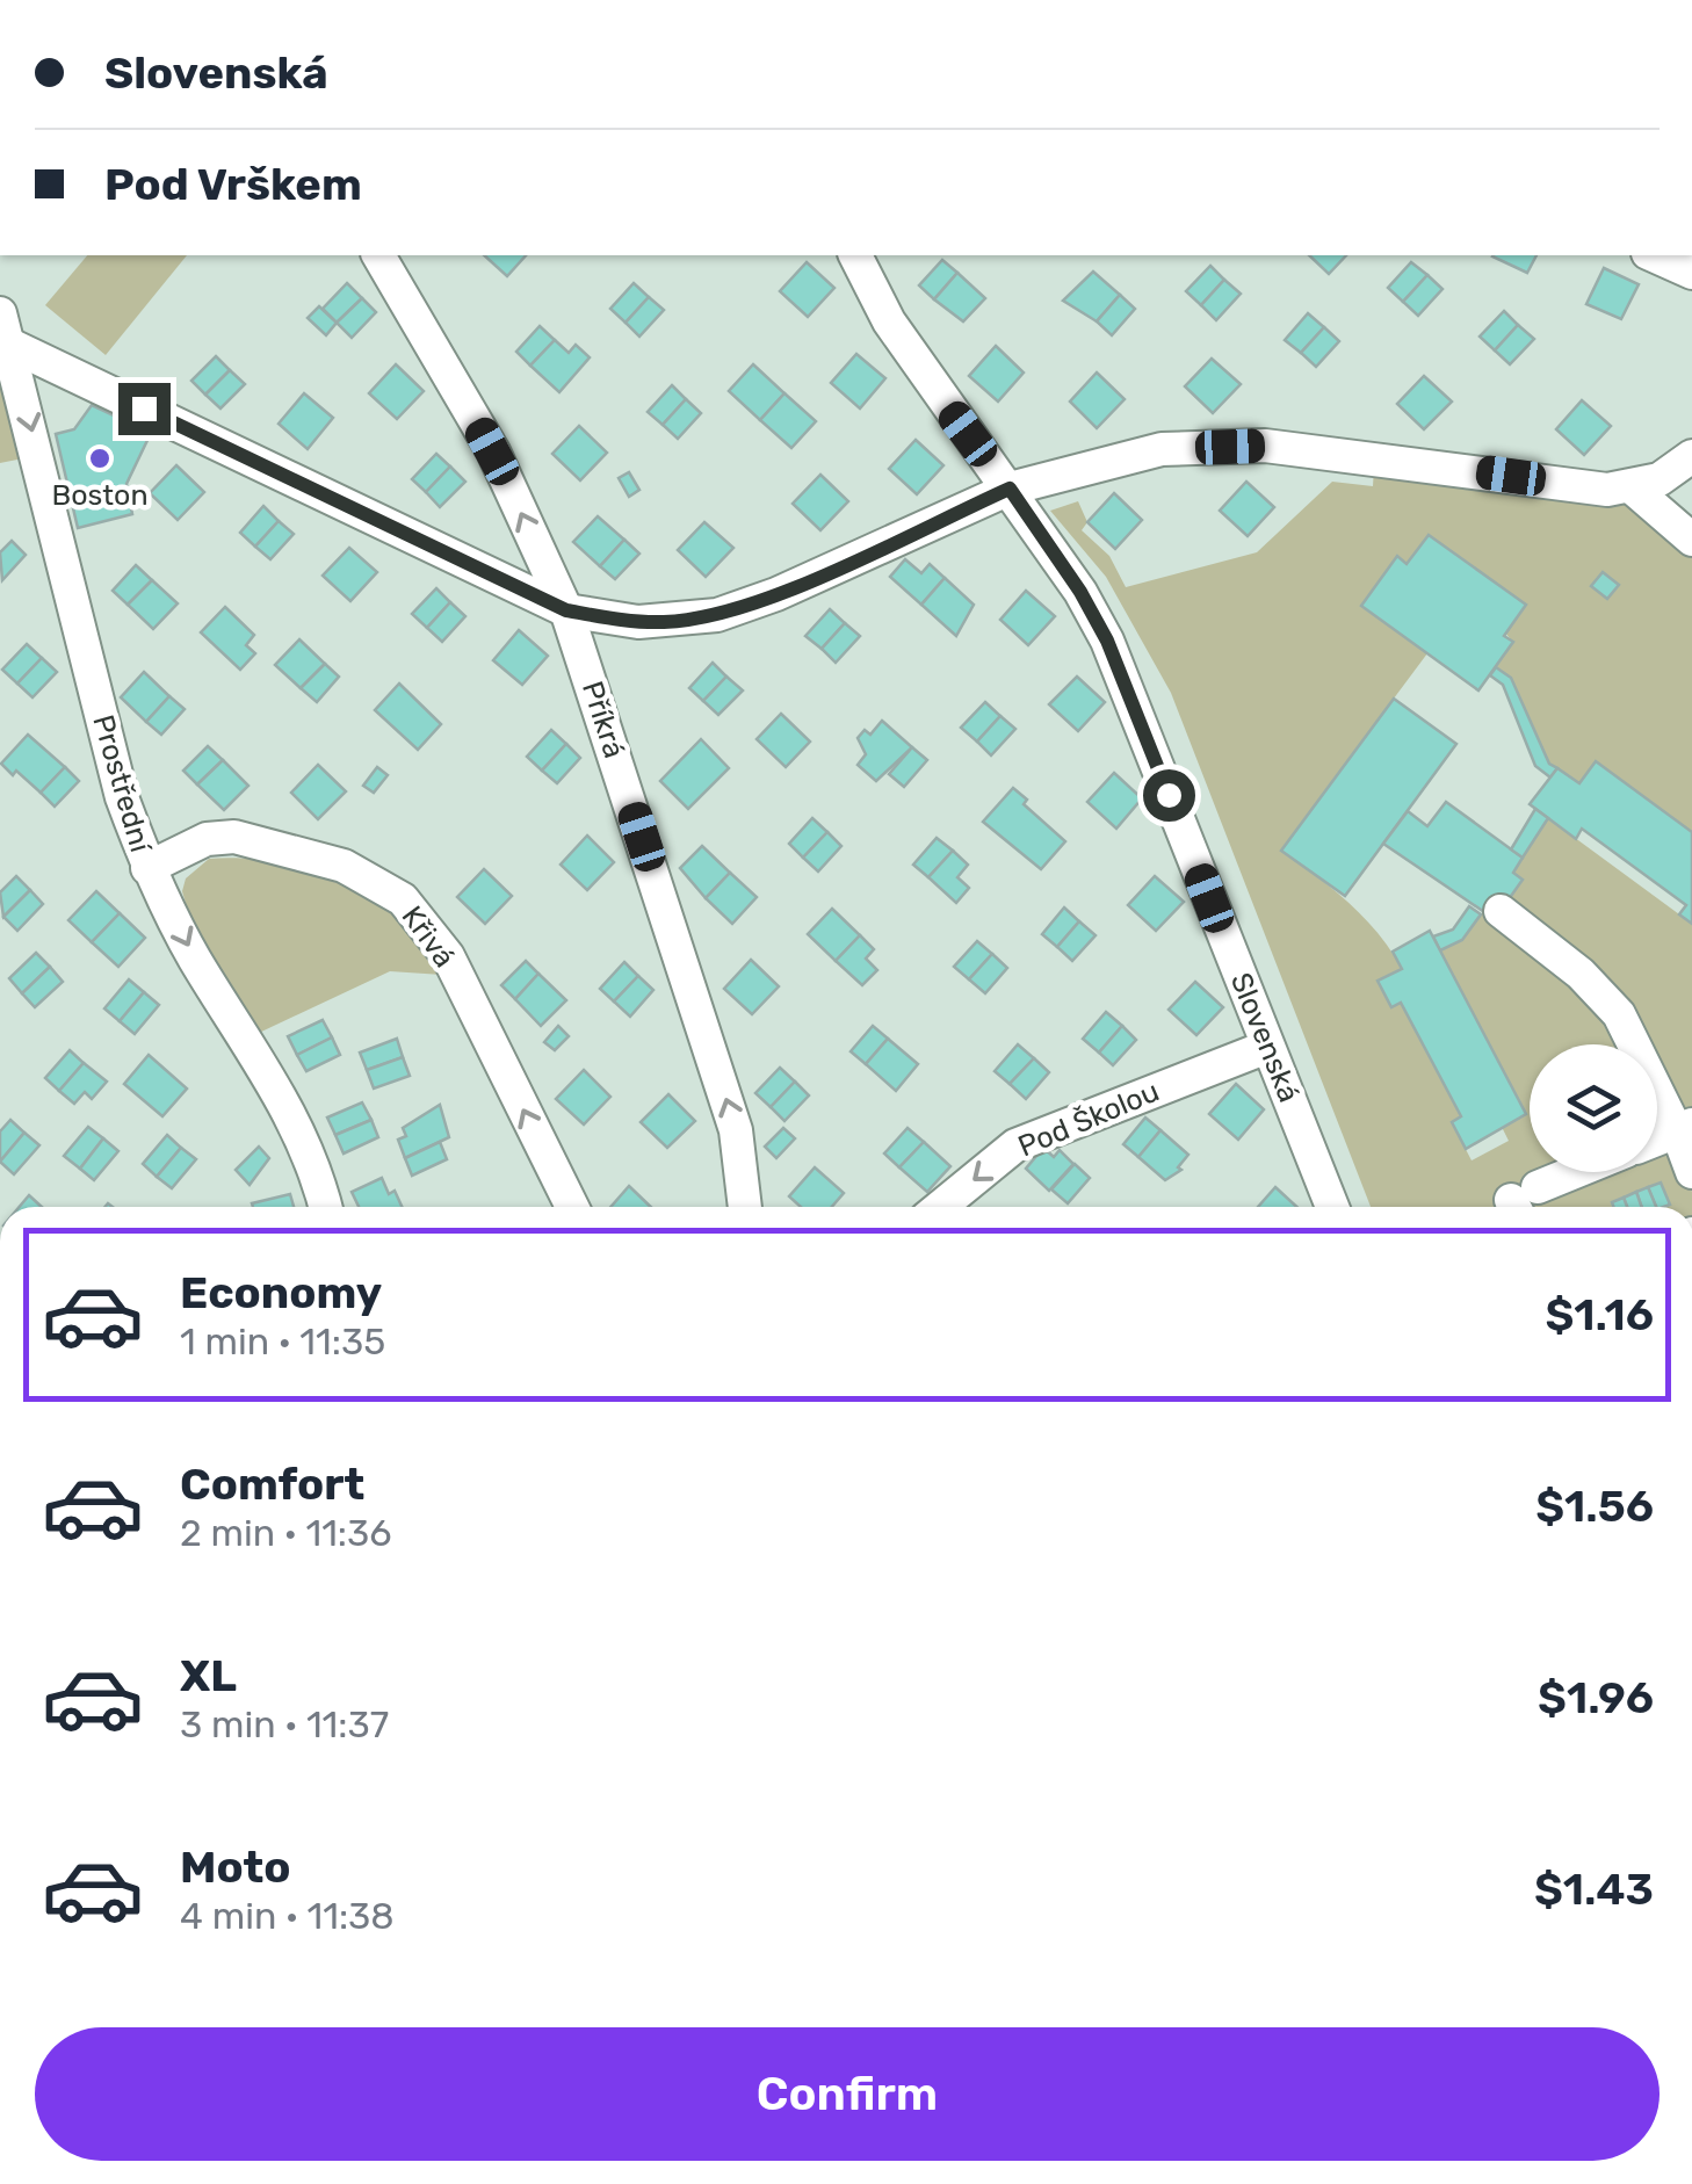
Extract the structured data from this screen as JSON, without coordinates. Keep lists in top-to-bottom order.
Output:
{
  "streets": {
    "street": [
      "Příkrá",
      "Prostřední",
      "Křivá",
      "Slovenská",
      "Pod Školou"
    ]
  },
  "crossings": [
    ["Prostřední", "Křivá"],
    ["Slovenská", "Pod Školou"]
  ],
  "one_way": [
    "Příkrá",
    "Prostřední",
    "Křivá",
    "Pod Školou"
  ],
  "places": ["Boston"],
  "page": {
    "banner": ["Slovenská", "Pod Vrškem"],
    "list": [
      {
        "name": "Economy",
        "note": "1 min · 11:35",
        "value": "$1.16"
      },
      {
        "name": "Comfort",
        "note": "2 min · 11:36",
        "value": "$1.56"
      },
      {
        "name": "XL",
        "note": "3 min · 11:37",
        "value": "$1.96"
      },
      {
        "name": "Moto",
        "note": "4 min · 11:38",
        "value": "$1.43"
      }
    ],
    "buttons": "Confirm"
  }
}
